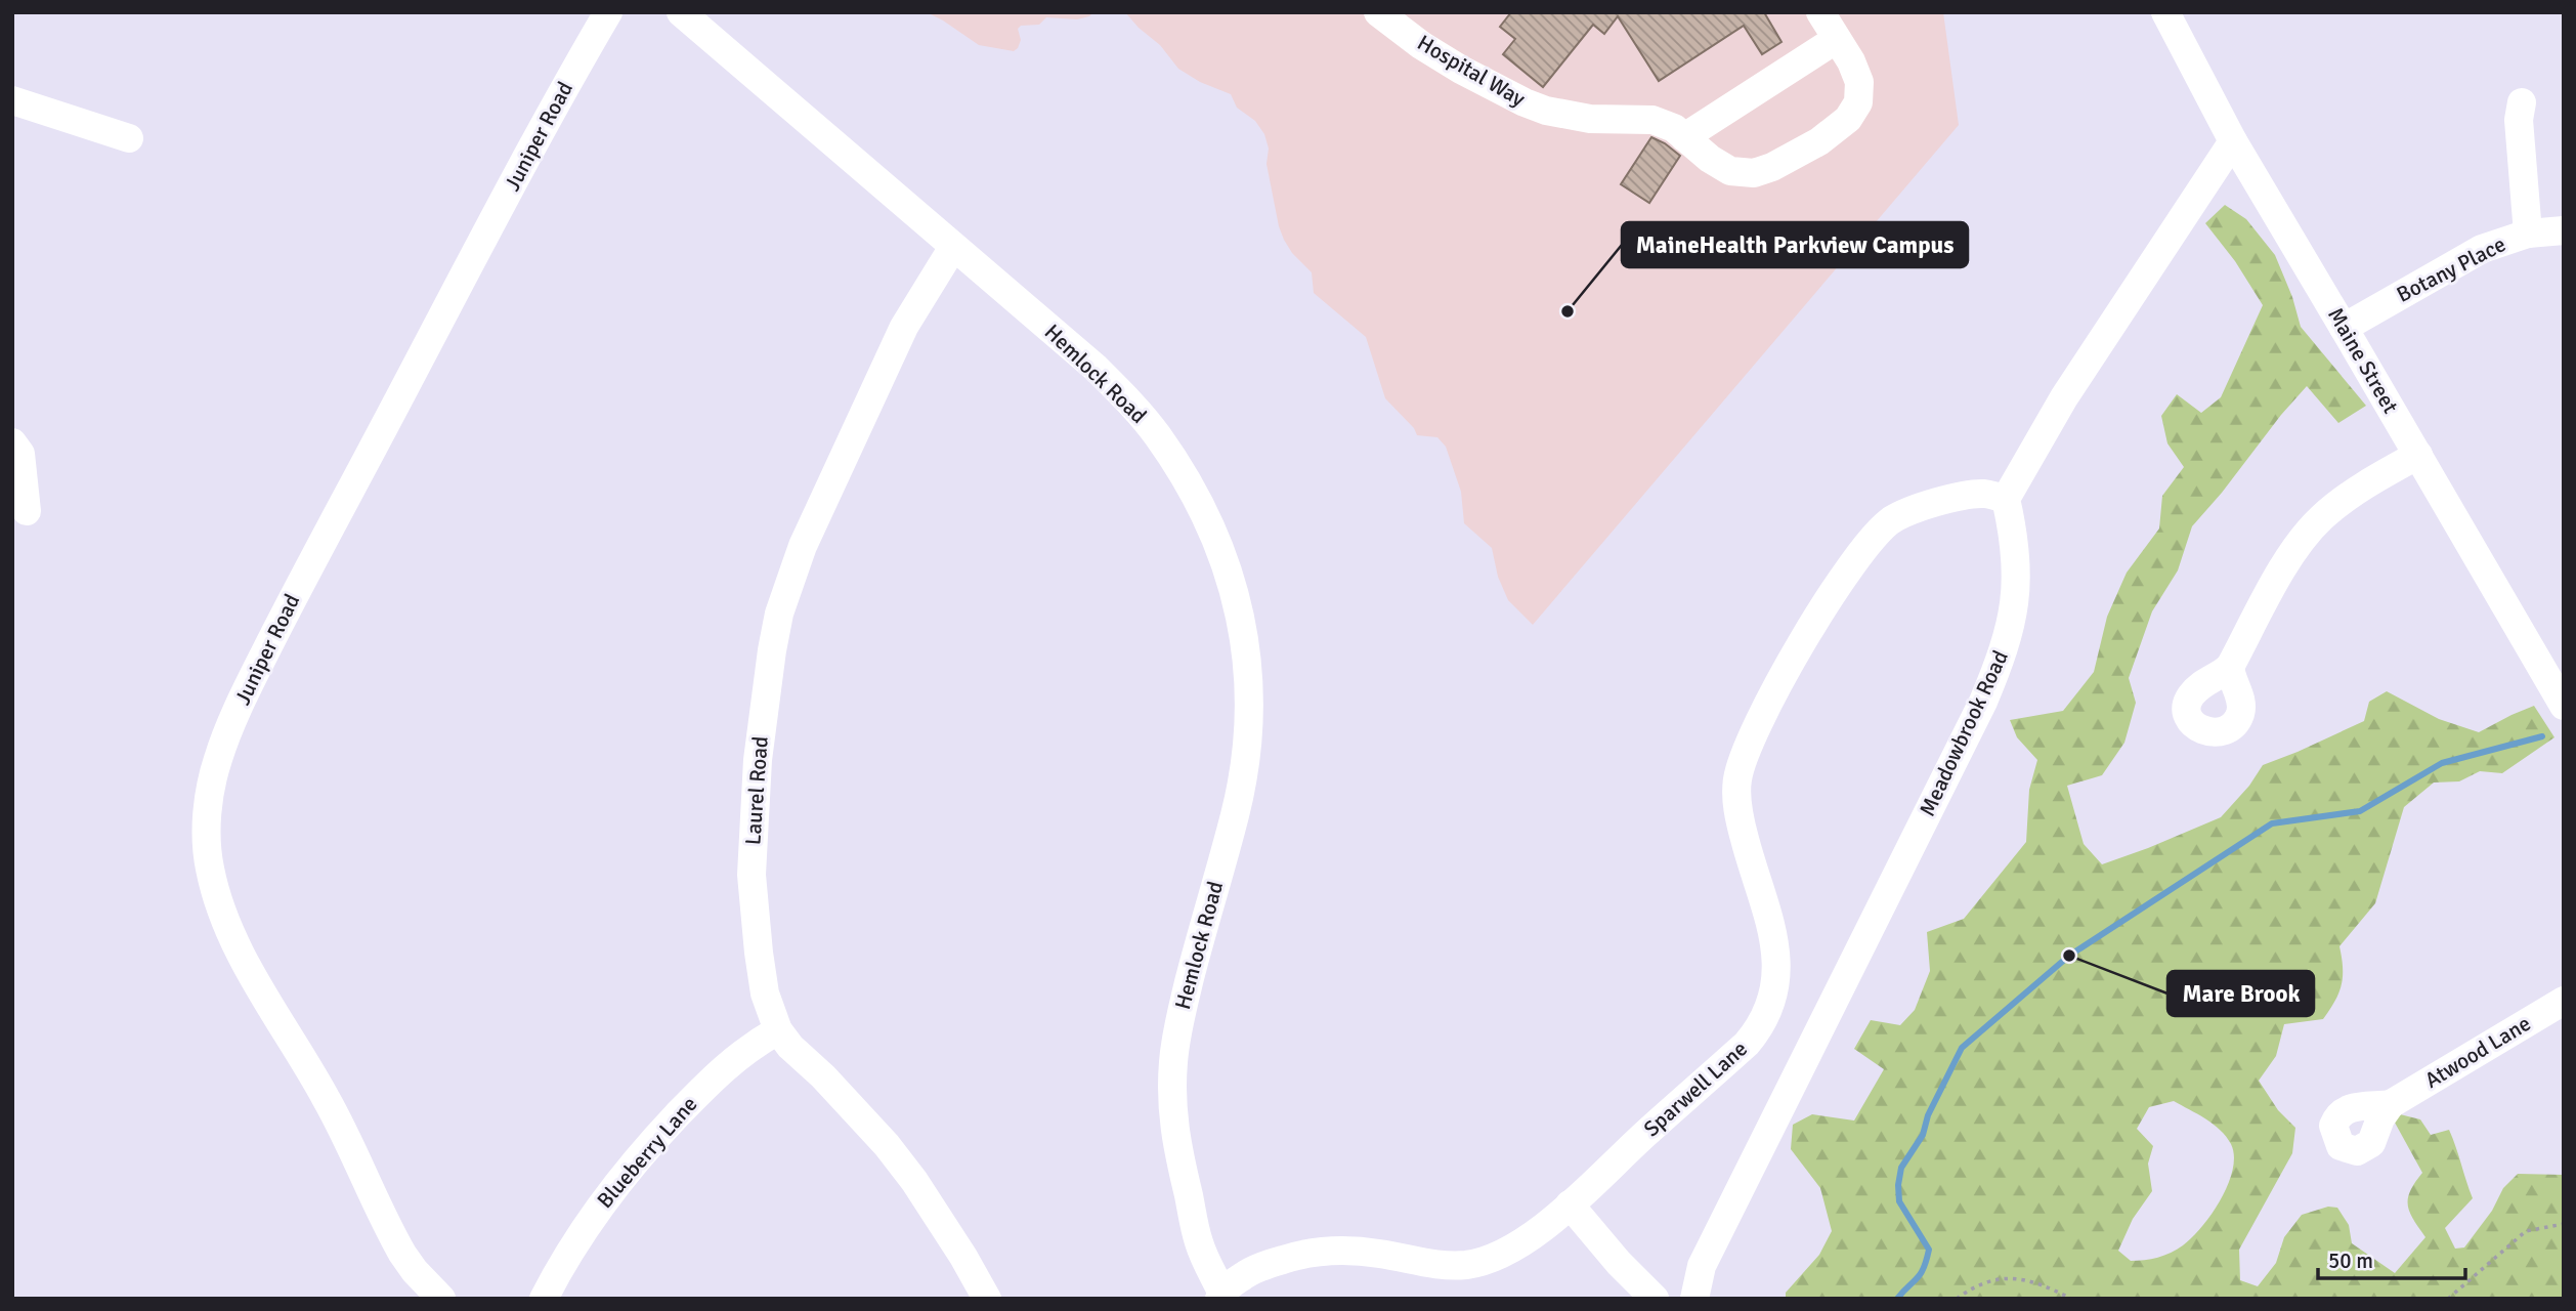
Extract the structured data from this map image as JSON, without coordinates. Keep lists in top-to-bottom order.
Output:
{
  "streets": {
    "street": [
      "Hospital Way",
      "Juniper Road",
      "Botany Place",
      "Maine Street",
      "Hemlock Road",
      "Meadowbrook Road",
      "Laurel Road",
      "Atwood Lane",
      "Sparwell Lane",
      "Blueberry Lane"
    ]
  },
  "crossings": [
    ["Botany Place", "Maine Street"],
    ["Hemlock Road", "Laurel Road"],
    ["Hemlock Road", "Sparwell Lane"],
    ["Meadowbrook Road", "Sparwell Lane"],
    ["Laurel Road", "Blueberry Lane"]
  ],
  "places": ["MaineHealth Parkview Campus", "Mare Brook"],
  "scale_bar": "50 m"
}
